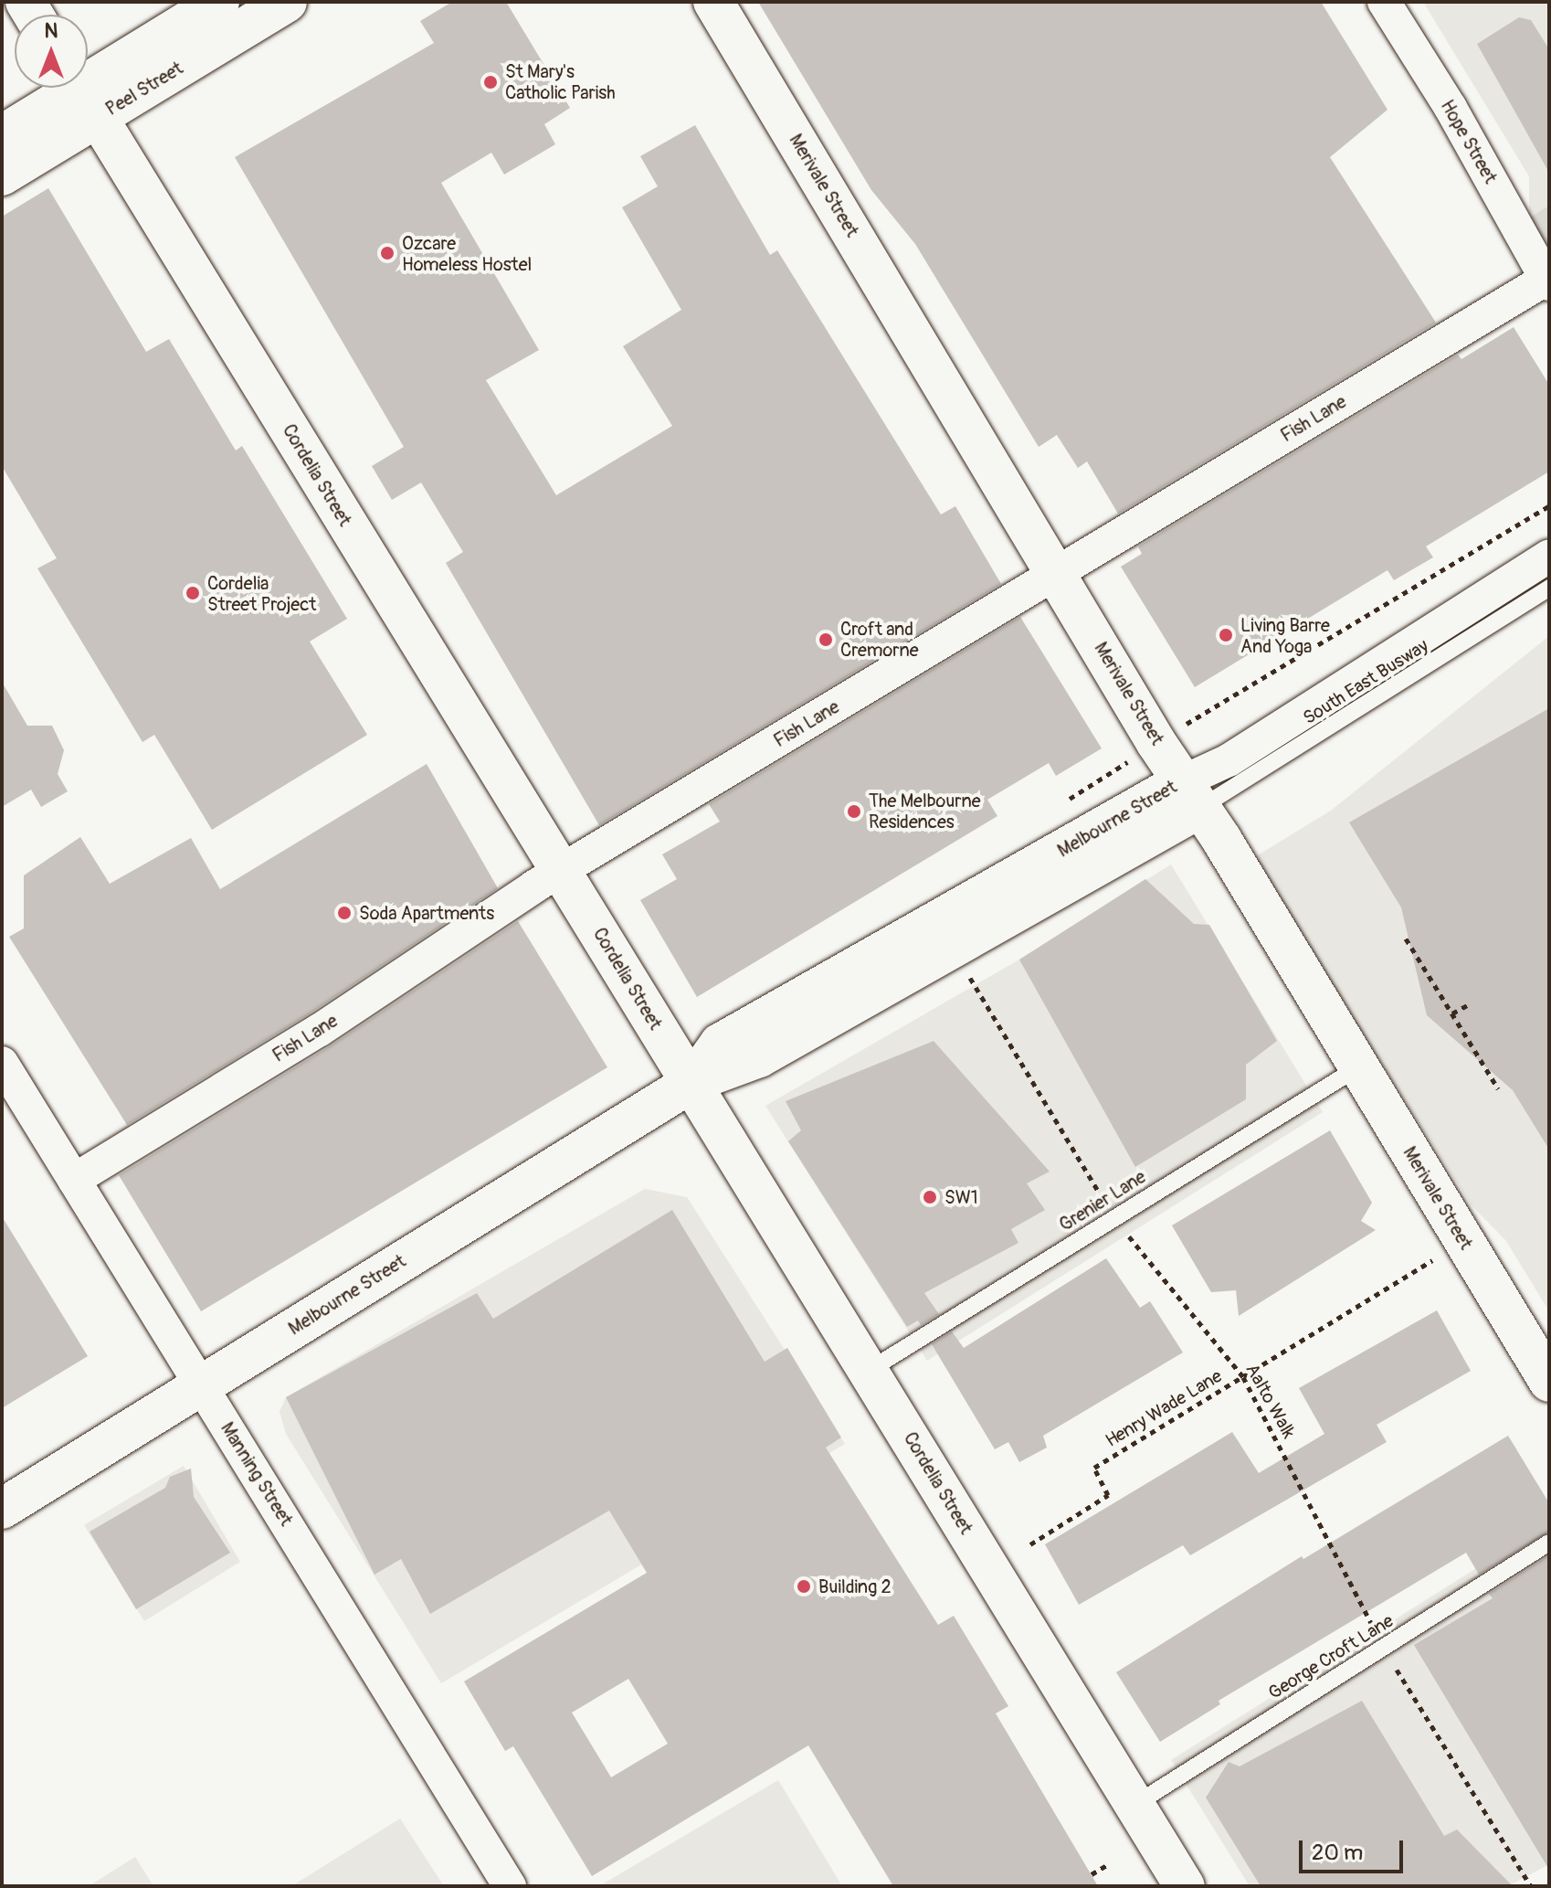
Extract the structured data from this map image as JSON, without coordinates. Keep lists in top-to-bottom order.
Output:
{
  "streets": {
    "main road": [
      "Peel Street",
      "Merivale Street",
      "Cordelia Street",
      "Melbourne Street"
    ],
    "street": ["Hope Street", "Fish Lane", "Manning Street"],
    "lane": ["Grenier Lane", "George Croft Lane"],
    "path": ["Aalto Walk", "Henry Wade Lane"]
  },
  "crossings": [
    ["Peel Street", "Cordelia Street"],
    ["Hope Street", "Fish Lane"],
    ["Merivale Street", "Fish Lane"],
    ["Merivale Street", "Melbourne Street"],
    ["Merivale Street", "Grenier Lane"],
    ["Merivale Street", "Henry Wade Lane"],
    ["Fish Lane", "Cordelia Street"],
    ["Fish Lane", "Manning Street"],
    ["Cordelia Street", "Melbourne Street"],
    ["Cordelia Street", "Grenier Lane"],
    ["Cordelia Street", "George Croft Lane"],
    ["Melbourne Street", "Aalto Walk"],
    ["Melbourne Street", "Manning Street"],
    ["Grenier Lane", "Aalto Walk"],
    ["Aalto Walk", "Henry Wade Lane"],
    ["Aalto Walk", "George Croft Lane"]
  ],
  "places": [
    "St Mary's Catholic Parish",
    "Ozcare Homeless Hostel",
    "Cordelia Street Project",
    "Living Barre And Yoga",
    "Croft and Cremorne",
    "The Melbourne Residences",
    "Soda Apartments",
    "SW1",
    "Building 2"
  ],
  "scale_bar": "20 m",
  "north": "top"
}
